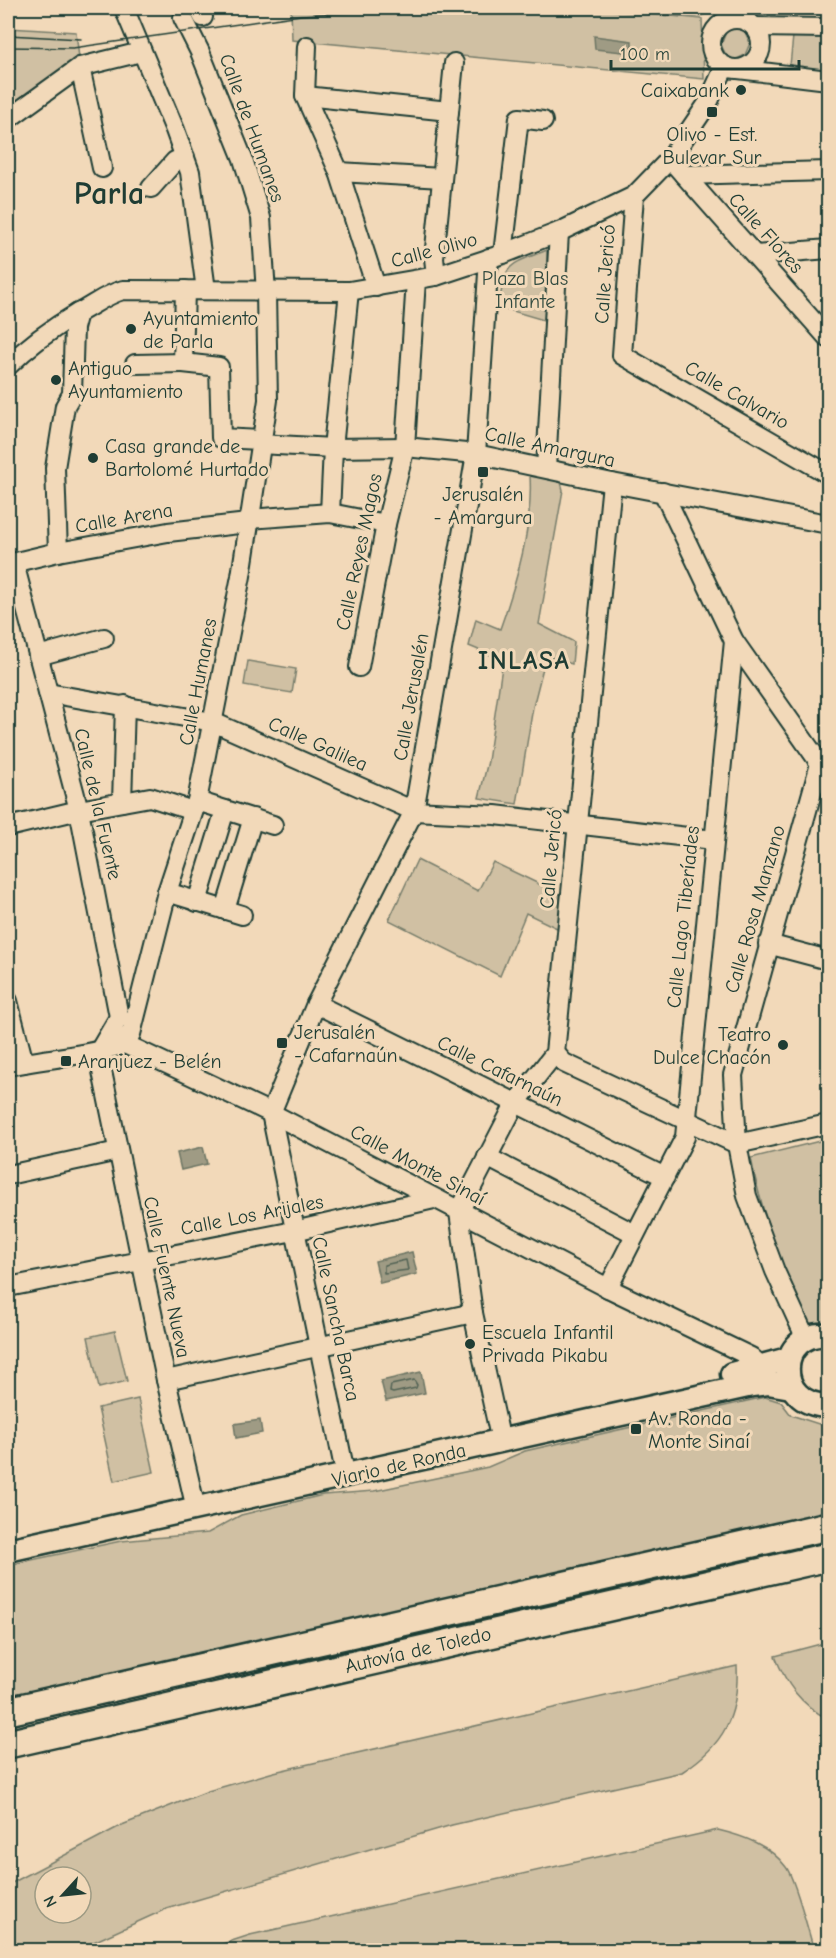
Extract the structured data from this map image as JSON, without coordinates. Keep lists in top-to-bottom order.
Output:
{
  "streets": {
    "highway": ["Autovía de Toledo"],
    "main road": ["Viario de Ronda"],
    "street": [
      "Calle de Humanes",
      "Calle Flores",
      "Calle Olivo",
      "Calle Jericó",
      "Calle Calvario",
      "Calle Amargura",
      "Calle Arena",
      "Calle Reyes Magos",
      "Calle Humanes",
      "Calle Jerusalén",
      "Calle Galilea",
      "Calle de la Fuente",
      "Calle Rosa Manzano",
      "Calle Lago Tiberíades",
      "Calle Cafarnaún",
      "Calle Monte Sinaí",
      "Calle Los Arijales",
      "Calle Fuente Nueva",
      "Calle Sancha Barca"
    ]
  },
  "crossings": [
    ["Calle de Humanes", "Calle Olivo"],
    ["Calle de Humanes", "Calle Humanes"],
    ["Calle Flores", "Calle Olivo"],
    ["Calle Olivo", "Calle Jericó"],
    ["Calle Olivo", "Calle Reyes Magos"],
    ["Calle Olivo", "Calle Humanes"],
    ["Calle Olivo", "Calle Jerusalén"],
    ["Calle Jericó", "Calle Calvario"],
    ["Calle Jericó", "Calle Amargura"],
    ["Calle Jericó", "Calle Galilea"],
    ["Calle Amargura", "Calle Reyes Magos"],
    ["Calle Amargura", "Calle Humanes"],
    ["Calle Amargura", "Calle Jerusalén"],
    ["Calle Arena", "Calle Reyes Magos"],
    ["Calle Arena", "Calle Humanes"],
    ["Calle Arena", "Calle de la Fuente"],
    ["Calle Humanes", "Calle Galilea"],
    ["Calle Humanes", "Calle de la Fuente"],
    ["Calle Humanes", "Calle Monte Sinaí"],
    ["Calle Humanes", "Calle Fuente Nueva"],
    ["Calle Jerusalén", "Calle Galilea"],
    ["Calle Jerusalén", "Calle Cafarnaún"],
    ["Calle Jerusalén", "Calle Monte Sinaí"],
    ["Calle Jerusalén", "Calle Sancha Barca"],
    ["Calle Galilea", "Calle de la Fuente"],
    ["Calle Galilea", "Calle Lago Tiberíades"],
    ["Calle de la Fuente", "Calle Monte Sinaí"],
    ["Calle de la Fuente", "Calle Fuente Nueva"],
    ["Calle Lago Tiberíades", "Calle Cafarnaún"],
    ["Calle Lago Tiberíades", "Calle Monte Sinaí"],
    ["Calle Monte Sinaí", "Calle Los Arijales"],
    ["Calle Monte Sinaí", "Calle Fuente Nueva"],
    ["Calle Monte Sinaí", "Calle Sancha Barca"],
    ["Calle Monte Sinaí", "Viario de Ronda"],
    ["Calle Los Arijales", "Calle Fuente Nueva"],
    ["Calle Los Arijales", "Calle Sancha Barca"],
    ["Calle Fuente Nueva", "Viario de Ronda"],
    ["Calle Sancha Barca", "Viario de Ronda"]
  ],
  "districts": ["Parla", "INLASA"],
  "parks": ["Plaza Blas Infante"],
  "places": {
    "other": [
      "Caixabank",
      "Ayuntamiento de Parla",
      "Antiguo Ayuntamiento",
      "Casa grande de Bartolomé Hurtado",
      "Teatro Dulce Chacón",
      "Escuela Infantil Privada Pikabu"
    ],
    "transit": [
      "Olivo - Est. Bulevar Sur",
      "Jerusalén - Amargura",
      "Jerusalén - Cafarnaún",
      "Aranjuez - Belén",
      "Av. Ronda - Monte Sinaí"
    ]
  },
  "scale_bar": "100 m",
  "north": "bottom left"
}
